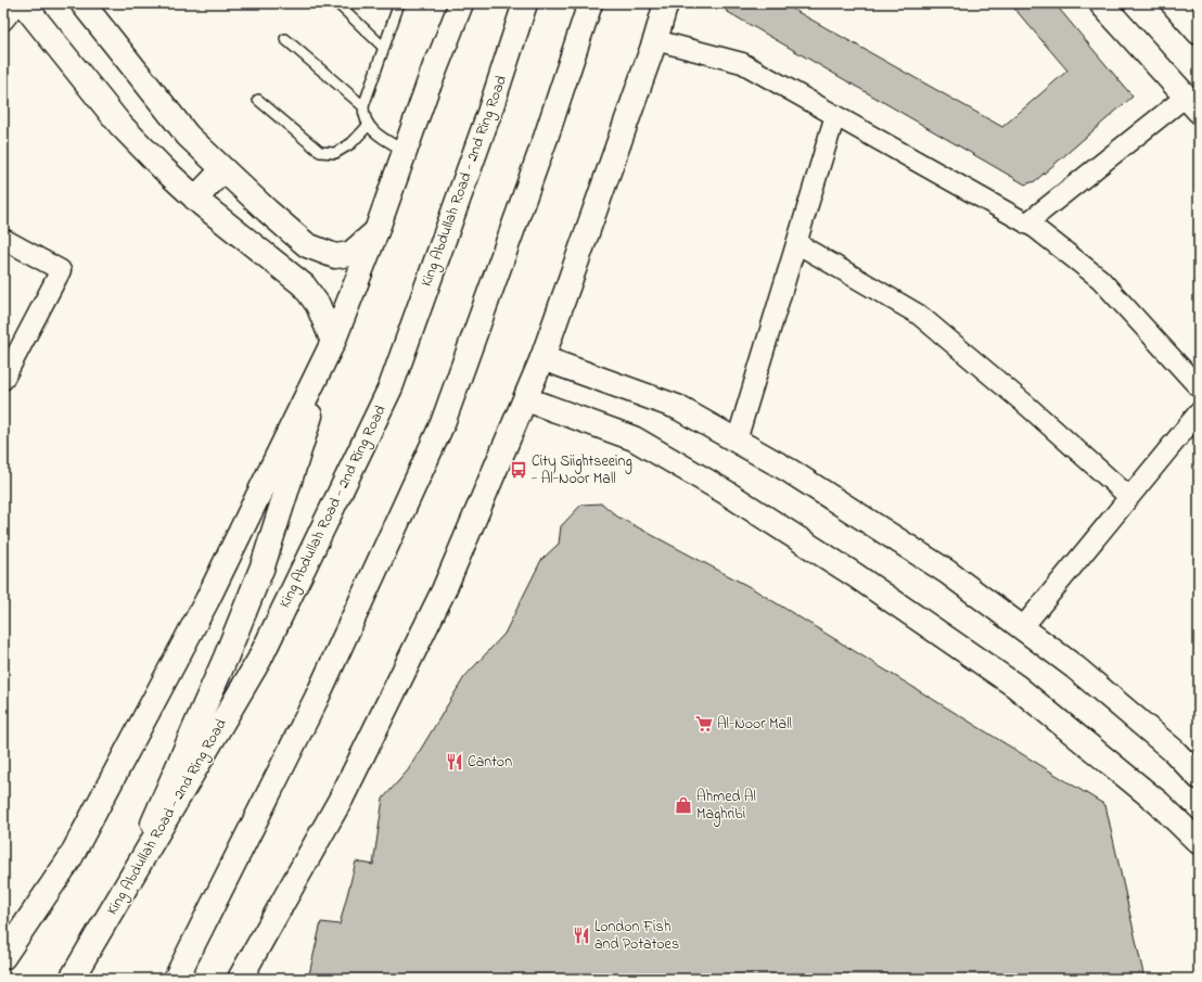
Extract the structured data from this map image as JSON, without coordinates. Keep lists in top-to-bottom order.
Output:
{
  "streets": {
    "main road": ["King Abdullah Road - 2nd Ring Road"]
  },
  "places": {
    "bus stop": ["City Siightseeing - Al-Noor Mall"],
    "supermarket": ["Al-Noor Mall"],
    "restaurant": ["Canton", "London Fish and Potatoes"],
    "shop": ["Ahmed Al Maghribi"]
  }
}
